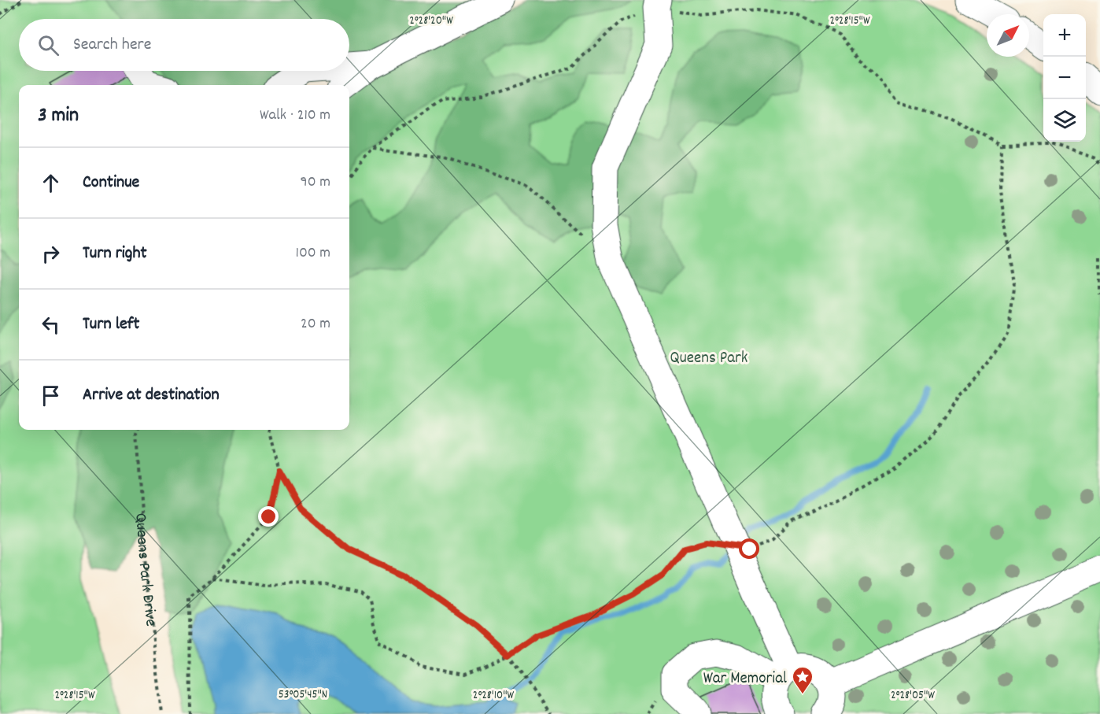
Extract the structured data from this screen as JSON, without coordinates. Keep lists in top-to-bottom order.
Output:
{
  "streets": {
    "path": ["Queens Park Drive"]
  },
  "parks": ["Queens Park"],
  "places": {
    "place": ["War Memorial"]
  },
  "north": "top right",
  "page": {
    "map_buttons": ["+", "−"],
    "search": "Search here",
    "heading": ["3 min", "Walk · 210 m"],
    "list": [
      ["Continue", "90 m"],
      ["Turn right", "100 m"],
      ["Turn left", "20 m"],
      "Arrive at destination"
    ]
  },
  "coordinates": [
    "2°28'15\"W",
    "2°28'20\"W",
    "53°05'45\"N",
    "2°28'10\"W",
    "2°28'05\"W"
  ]
}
